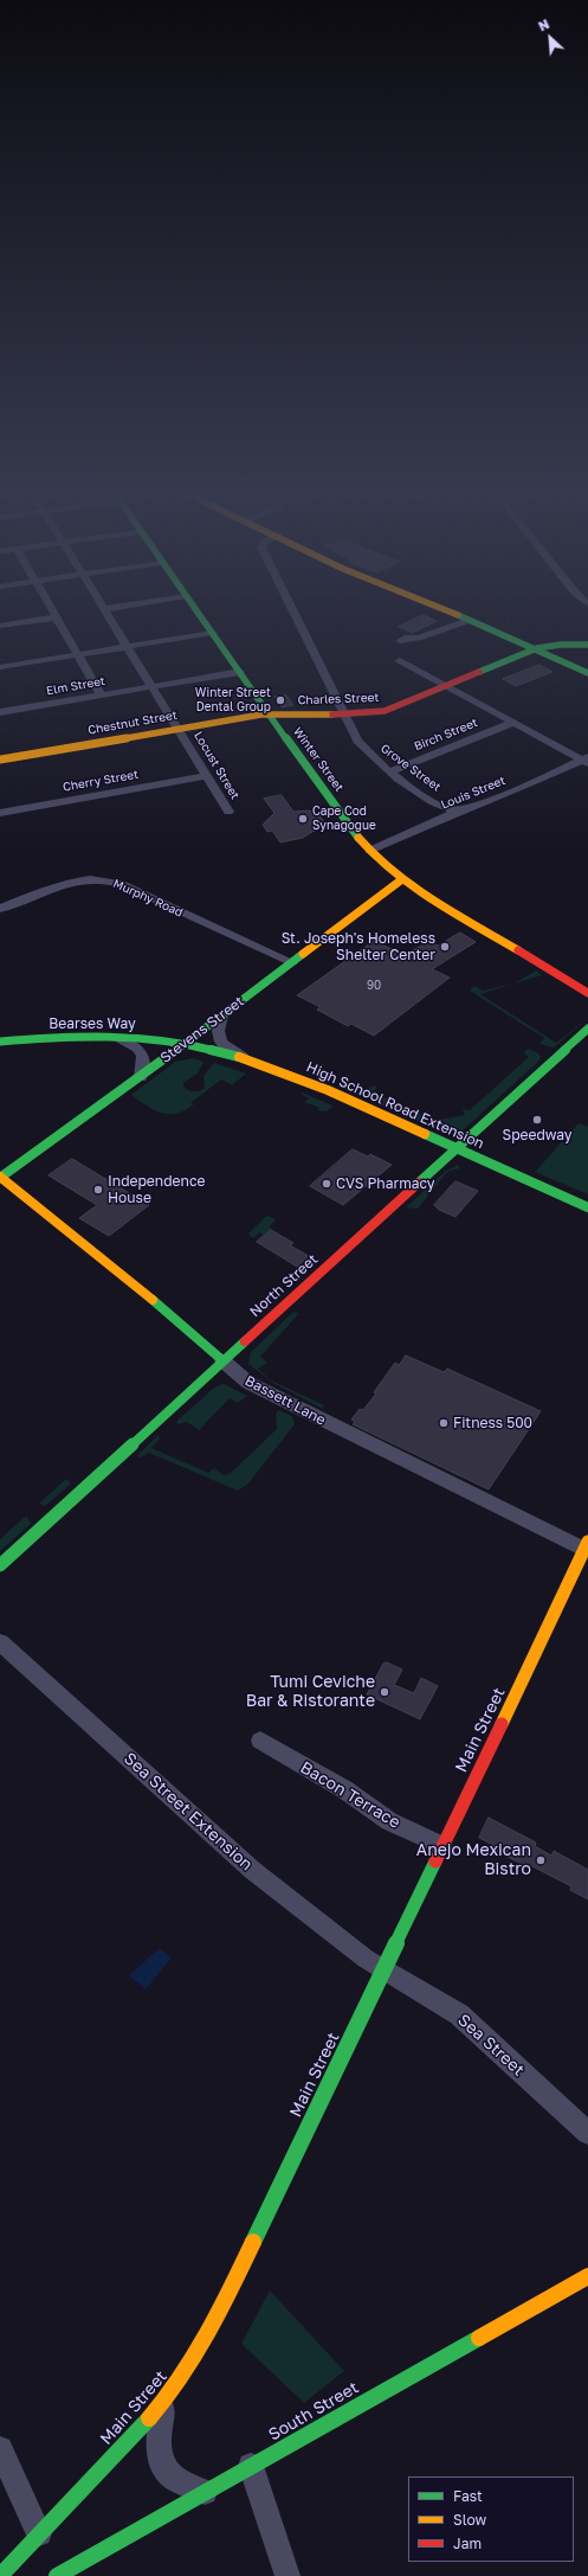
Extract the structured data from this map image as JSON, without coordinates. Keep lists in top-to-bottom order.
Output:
{
  "streets": {
    "street": [
      "Elm Street",
      "Charles Street",
      "Chestnut Street",
      "Birch Street",
      "Winter Street",
      "Locust Street",
      "Grove Street",
      "Cherry Street",
      "Louis Street",
      "Murphy Road",
      "Bearses Way",
      "Stevens Street",
      "High School Road Extension",
      "North Street",
      "Bassett Lane",
      "Main Street",
      "Bacon Terrace",
      "Sea Street Extension",
      "Sea Street",
      "South Street"
    ]
  },
  "crossings": [
    ["Elm Street", "Winter Street"],
    ["Elm Street", "Locust Street"],
    ["Charles Street", "Chestnut Street"],
    ["Charles Street", "Winter Street"],
    ["Charles Street", "Grove Street"],
    ["Chestnut Street", "Winter Street"],
    ["Chestnut Street", "Locust Street"],
    ["Birch Street", "Grove Street"],
    ["Winter Street", "Louis Street"],
    ["Winter Street", "Stevens Street"],
    ["Locust Street", "Cherry Street"],
    ["Grove Street", "Louis Street"],
    ["Murphy Road", "Stevens Street"],
    ["Bearses Way", "Stevens Street"],
    ["Bearses Way", "High School Road Extension"],
    ["Stevens Street", "High School Road Extension"],
    ["Stevens Street", "Bassett Lane"],
    ["High School Road Extension", "North Street"],
    ["North Street", "Bassett Lane"],
    ["Bassett Lane", "Main Street"],
    ["Main Street", "Bacon Terrace"],
    ["Main Street", "Sea Street Extension"],
    ["Main Street", "Sea Street"],
    ["Sea Street Extension", "Sea Street"]
  ],
  "places": [
    "Winter Street Dental Group",
    "Cape Cod Synagogue",
    "St. Joseph's Homeless Shelter Center",
    "Speedway",
    "CVS Pharmacy",
    "Independence House",
    "Fitness 500",
    "Tumi Ceviche Bar & Ristorante",
    "Anejo Mexican Bistro"
  ],
  "house_numbers": ["90"],
  "legend": ["Fast", "Slow", "Jam"],
  "north": "top left"
}
